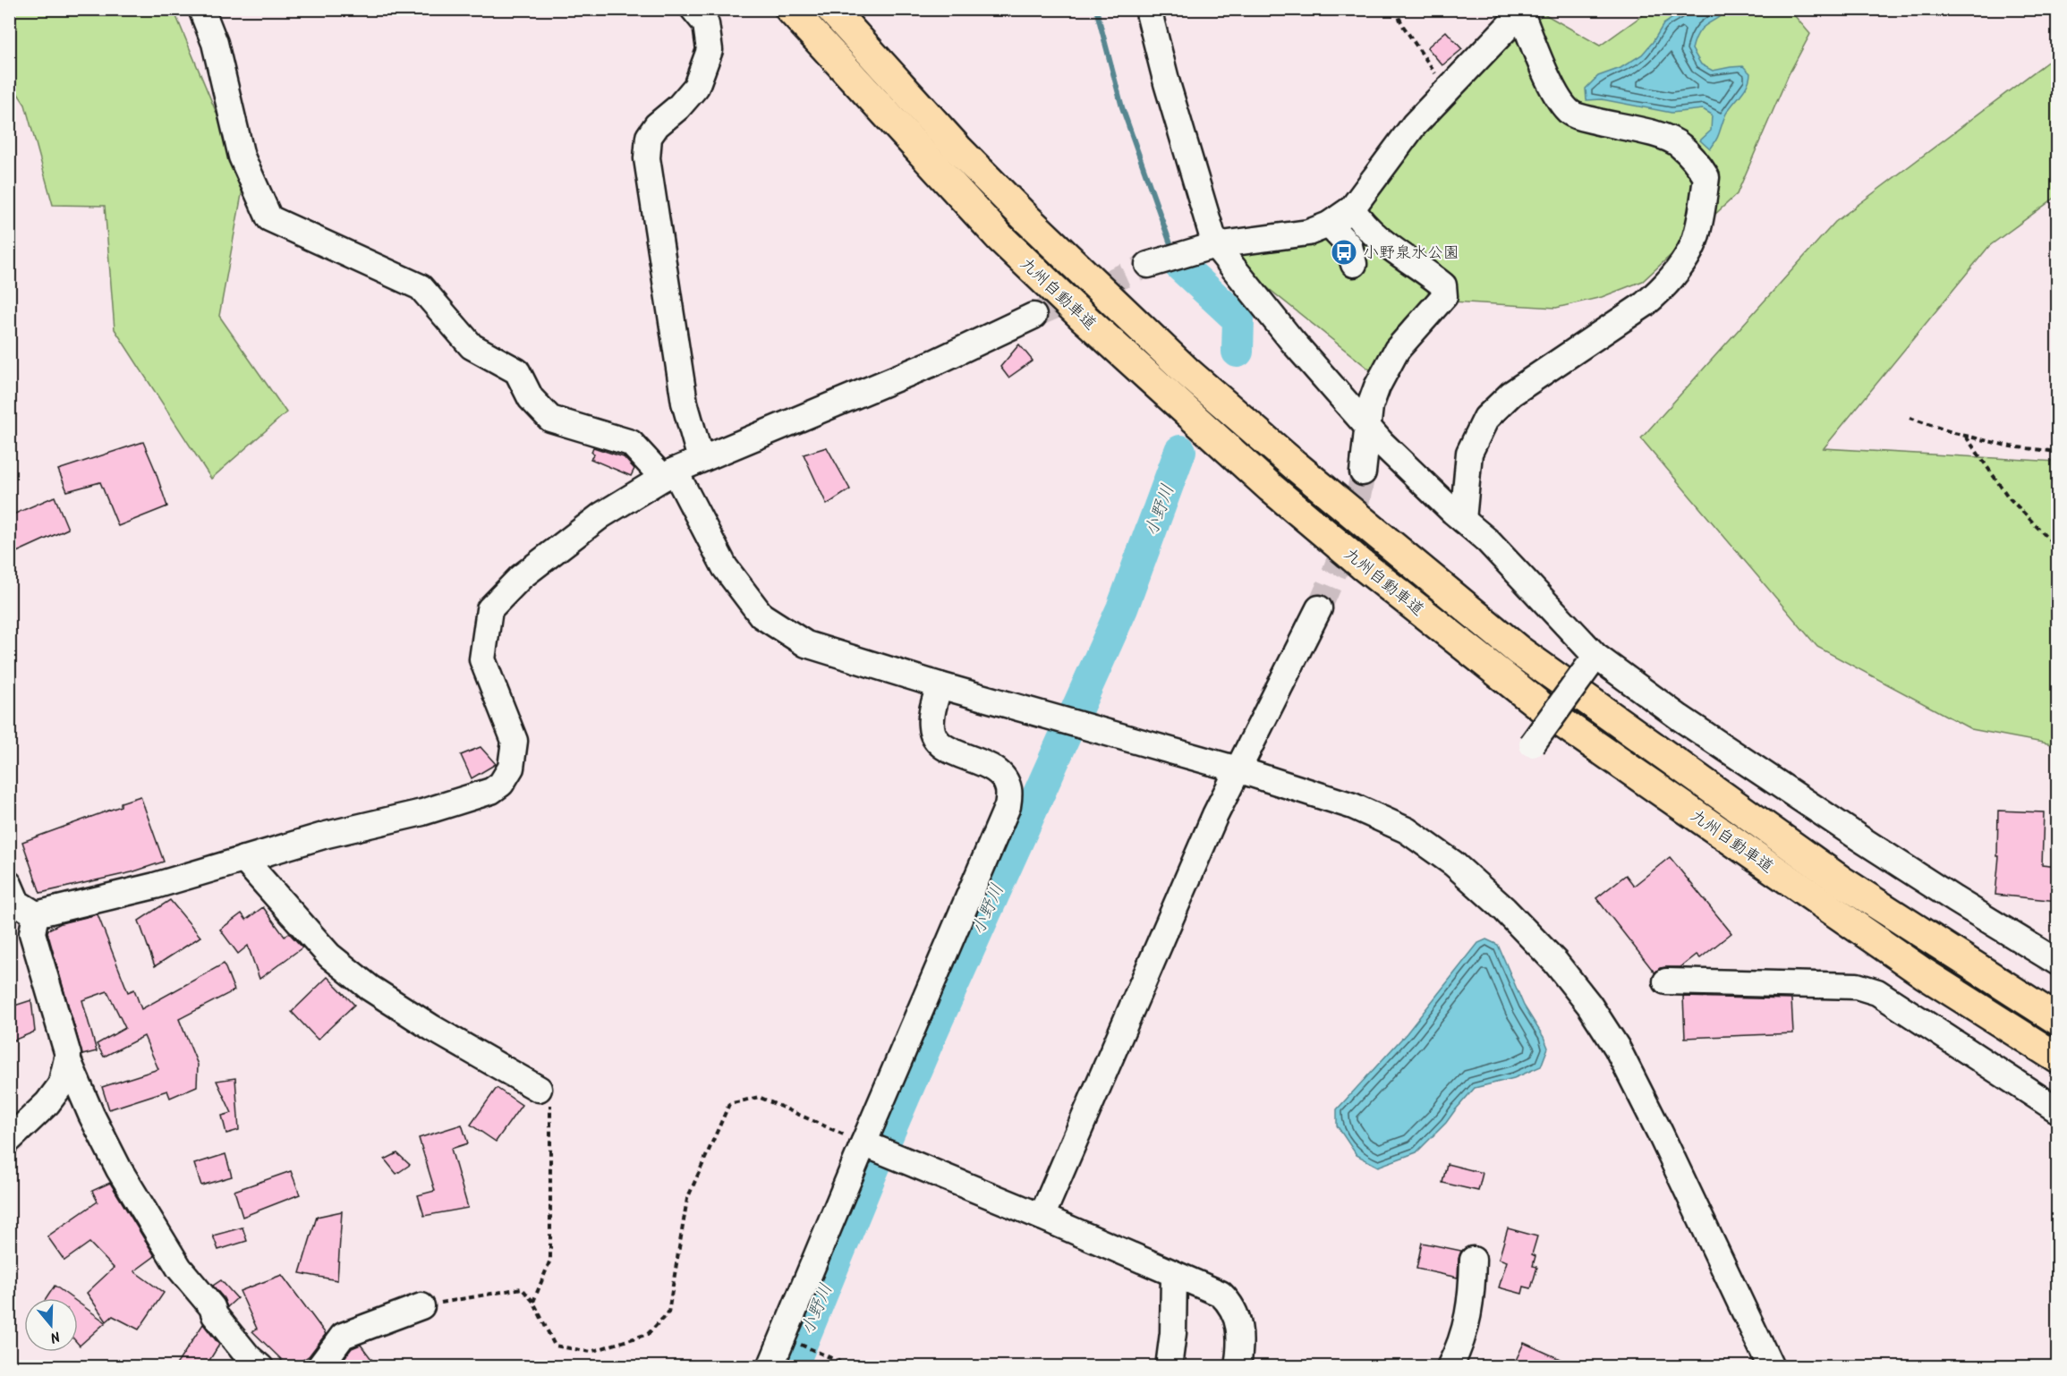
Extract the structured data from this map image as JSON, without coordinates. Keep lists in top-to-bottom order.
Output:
{
  "streets": {
    "highway": ["九州自動車道"]
  },
  "water": ["小野川"],
  "places": {
    "bus stop": ["小野泉水公園"]
  },
  "north": "bottom"
}
